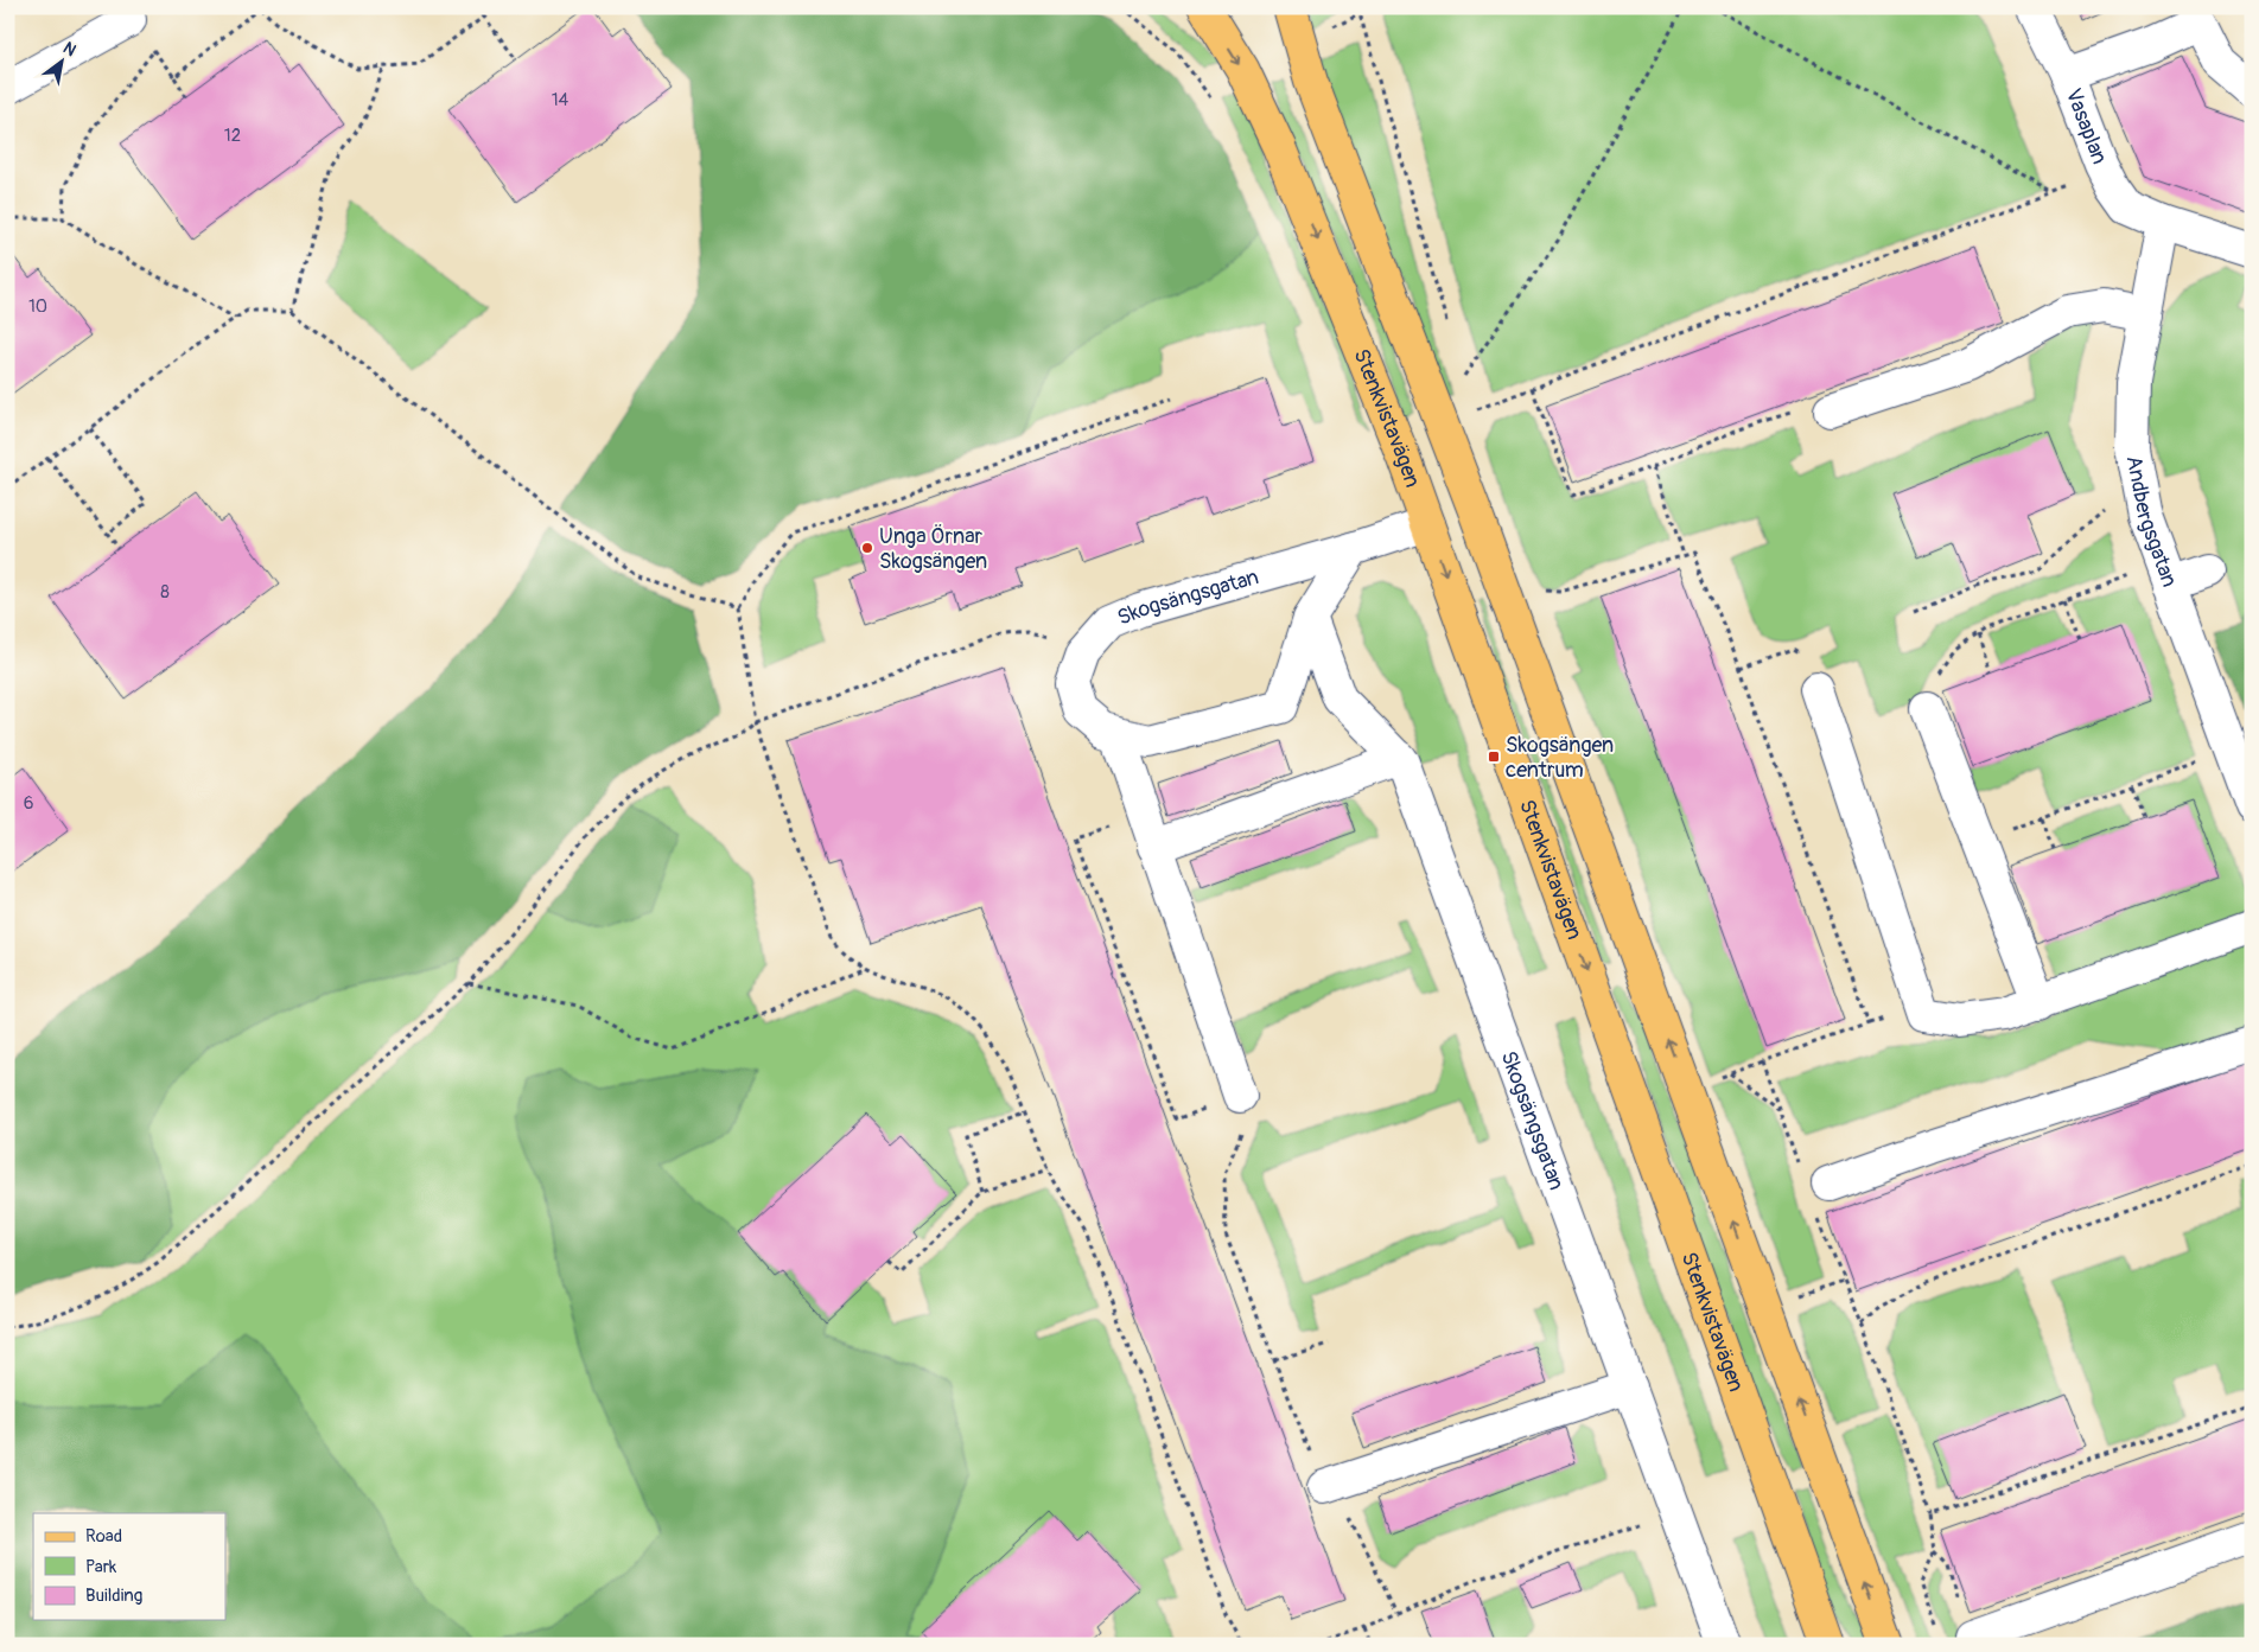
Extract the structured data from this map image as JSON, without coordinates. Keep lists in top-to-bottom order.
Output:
{
  "streets": {
    "main road": ["Stenkvistavägen"],
    "street": ["Vasaplan", "Andbergsgatan", "Skogsängsgatan"]
  },
  "crossings": [
    ["Vasaplan", "Andbergsgatan"],
    ["Stenkvistavägen", "Skogsängsgatan"]
  ],
  "places": {
    "other": ["Unga Örnar Skogsängen"],
    "transit": ["Skogsängen centrum"]
  },
  "house_numbers": [
    "14",
    "12",
    "10",
    "8",
    "6"
  ],
  "legend": ["Road", "Park", "Building"],
  "north": "top right"
}
